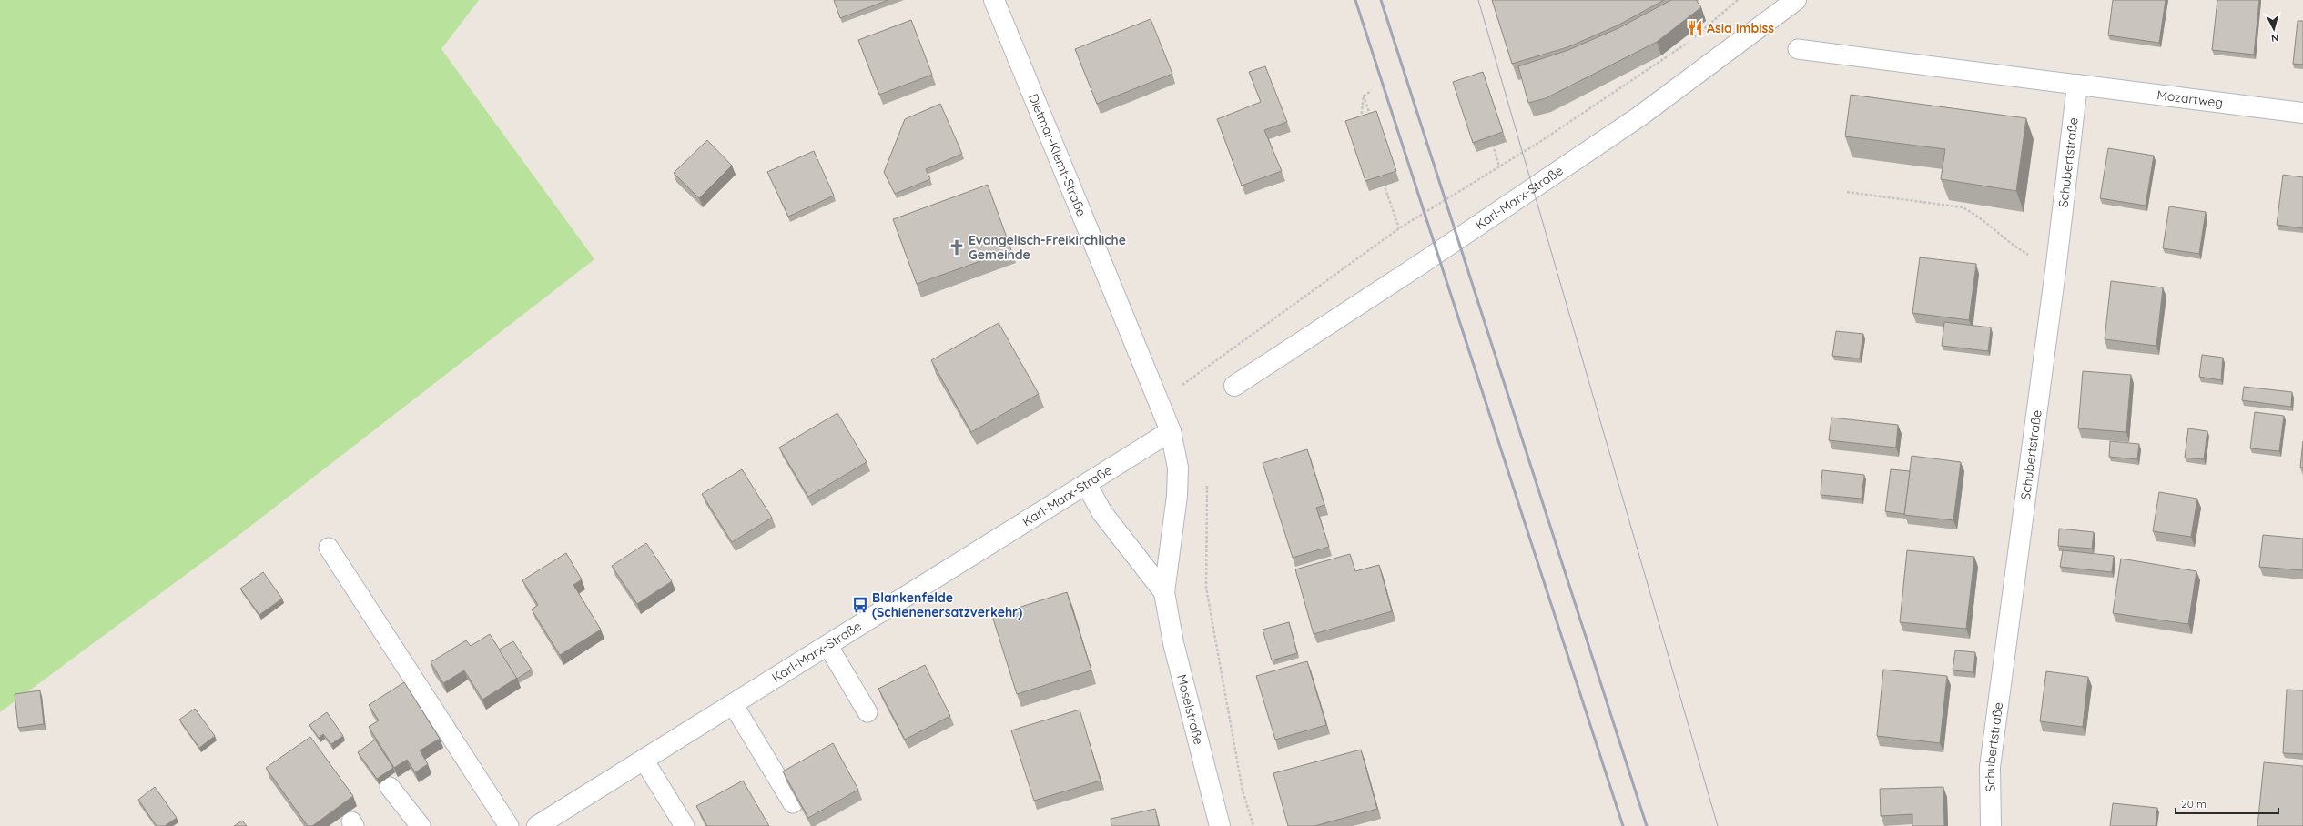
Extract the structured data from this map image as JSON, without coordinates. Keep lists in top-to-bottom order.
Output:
{
  "streets": {
    "street": [
      "Mozartweg",
      "Dietmar-Klemt-Straße",
      "Schubertstraße",
      "Karl-Marx-Straße",
      "Moselstraße"
    ]
  },
  "crossings": [
    ["Mozartweg", "Schubertstraße"],
    ["Dietmar-Klemt-Straße", "Karl-Marx-Straße"],
    ["Dietmar-Klemt-Straße", "Moselstraße"],
    ["Karl-Marx-Straße", "Moselstraße"]
  ],
  "places": {
    "restaurant": ["Asia Imbiss"],
    "church": ["Evangelisch-Freikirchliche Gemeinde"],
    "bus stop": ["Blankenfelde (Schienenersatzverkehr)"]
  },
  "scale_bar": "20 m",
  "north": "bottom"
}
